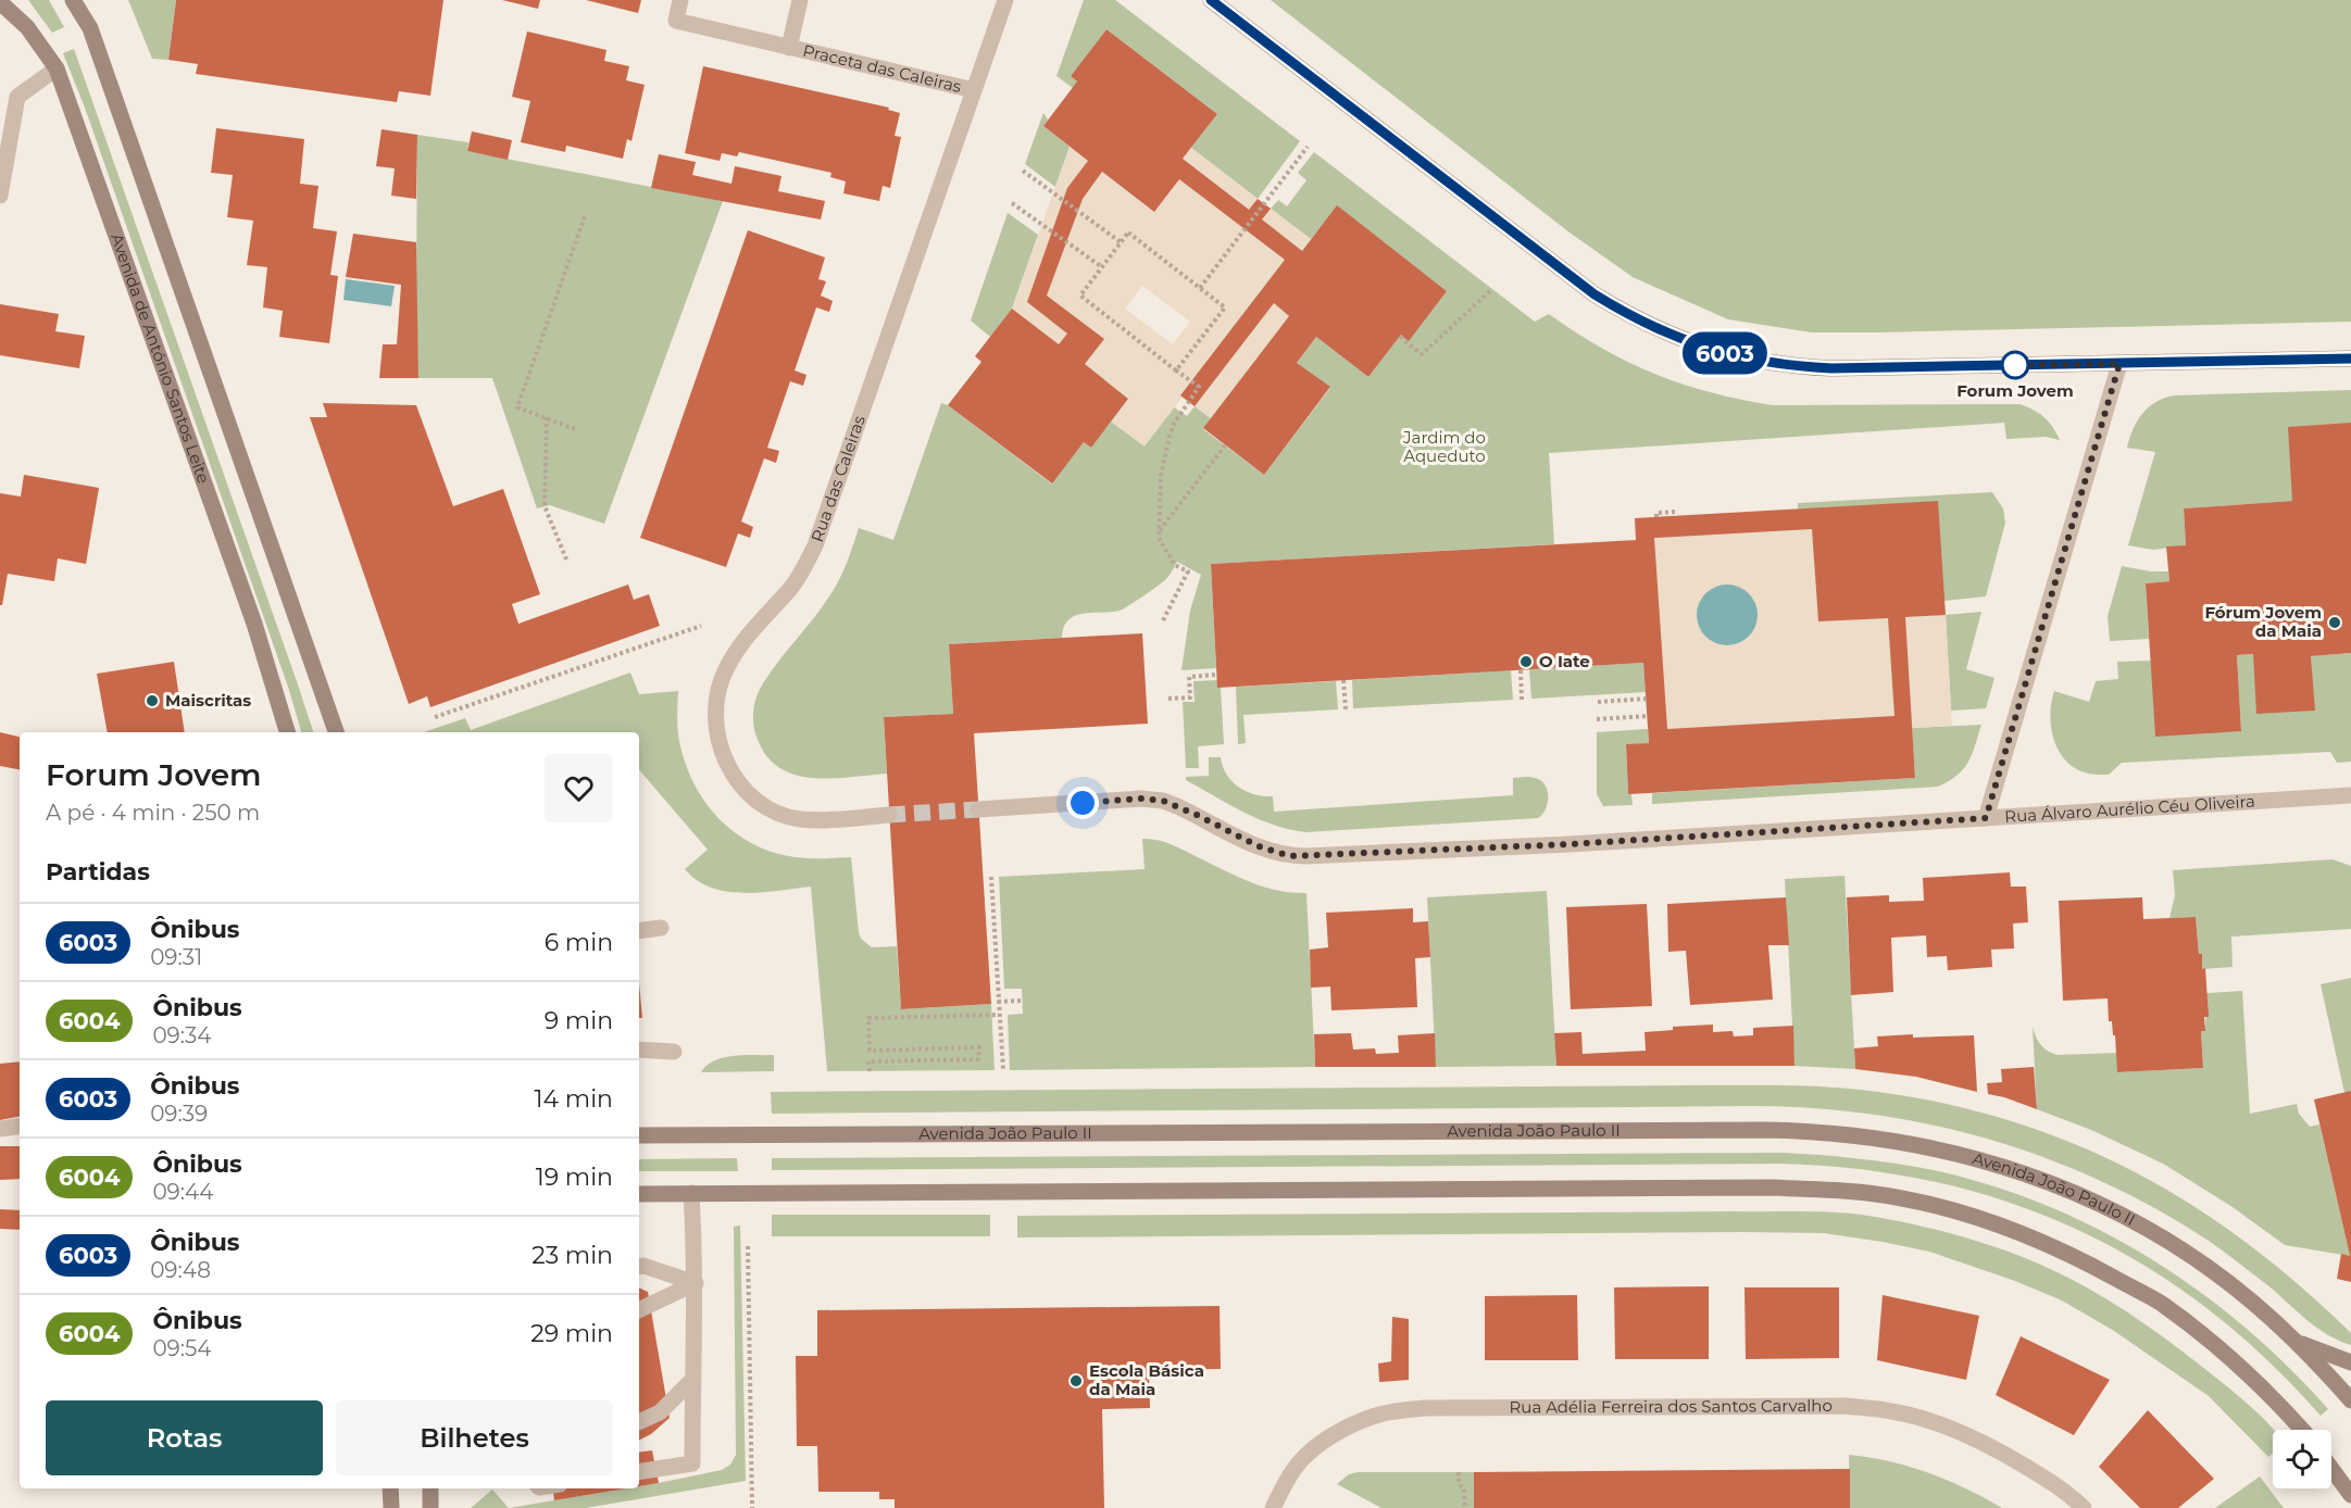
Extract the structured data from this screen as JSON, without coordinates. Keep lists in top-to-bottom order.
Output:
{
  "streets": {
    "main road": ["Avenida de António Santos Leite", "Avenida João Paulo II"],
    "street": [
      "Praceta das Caleiras",
      "Rua das Caleiras",
      "Rua Álvaro Aurélio Céu Oliveira",
      "Rua Adélia Ferreira dos Santos Carvalho"
    ]
  },
  "crossings": [
    ["Praceta das Caleiras", "Rua das Caleiras"]
  ],
  "parks": ["Jardim do Aqueduto"],
  "places": [
    "Forum Jovem",
    "Fórum Jovem da Maia",
    "O Iate",
    "Maiscritas",
    "Escola Básica da Maia"
  ],
  "lines": ["bus line 6003"],
  "page": {
    "on_map": "6003",
    "heading": [
      ["Forum Jovem", "A pé · 4 min · 250 m"],
      "Partidas"
    ],
    "list": [
      {
        "mark": "6003",
        "name": "Ônibus",
        "note": "09:31",
        "value": "6 min"
      },
      {
        "mark": "6004",
        "name": "Ônibus",
        "note": "09:34",
        "value": "9 min"
      },
      {
        "mark": "6003",
        "name": "Ônibus",
        "note": "09:39",
        "value": "14 min"
      },
      {
        "mark": "6004",
        "name": "Ônibus",
        "note": "09:44",
        "value": "19 min"
      },
      {
        "mark": "6003",
        "name": "Ônibus",
        "note": "09:48",
        "value": "23 min"
      },
      {
        "mark": "6004",
        "name": "Ônibus",
        "note": "09:54",
        "value": "29 min"
      }
    ],
    "buttons": ["Rotas", "Bilhetes"]
  }
}
